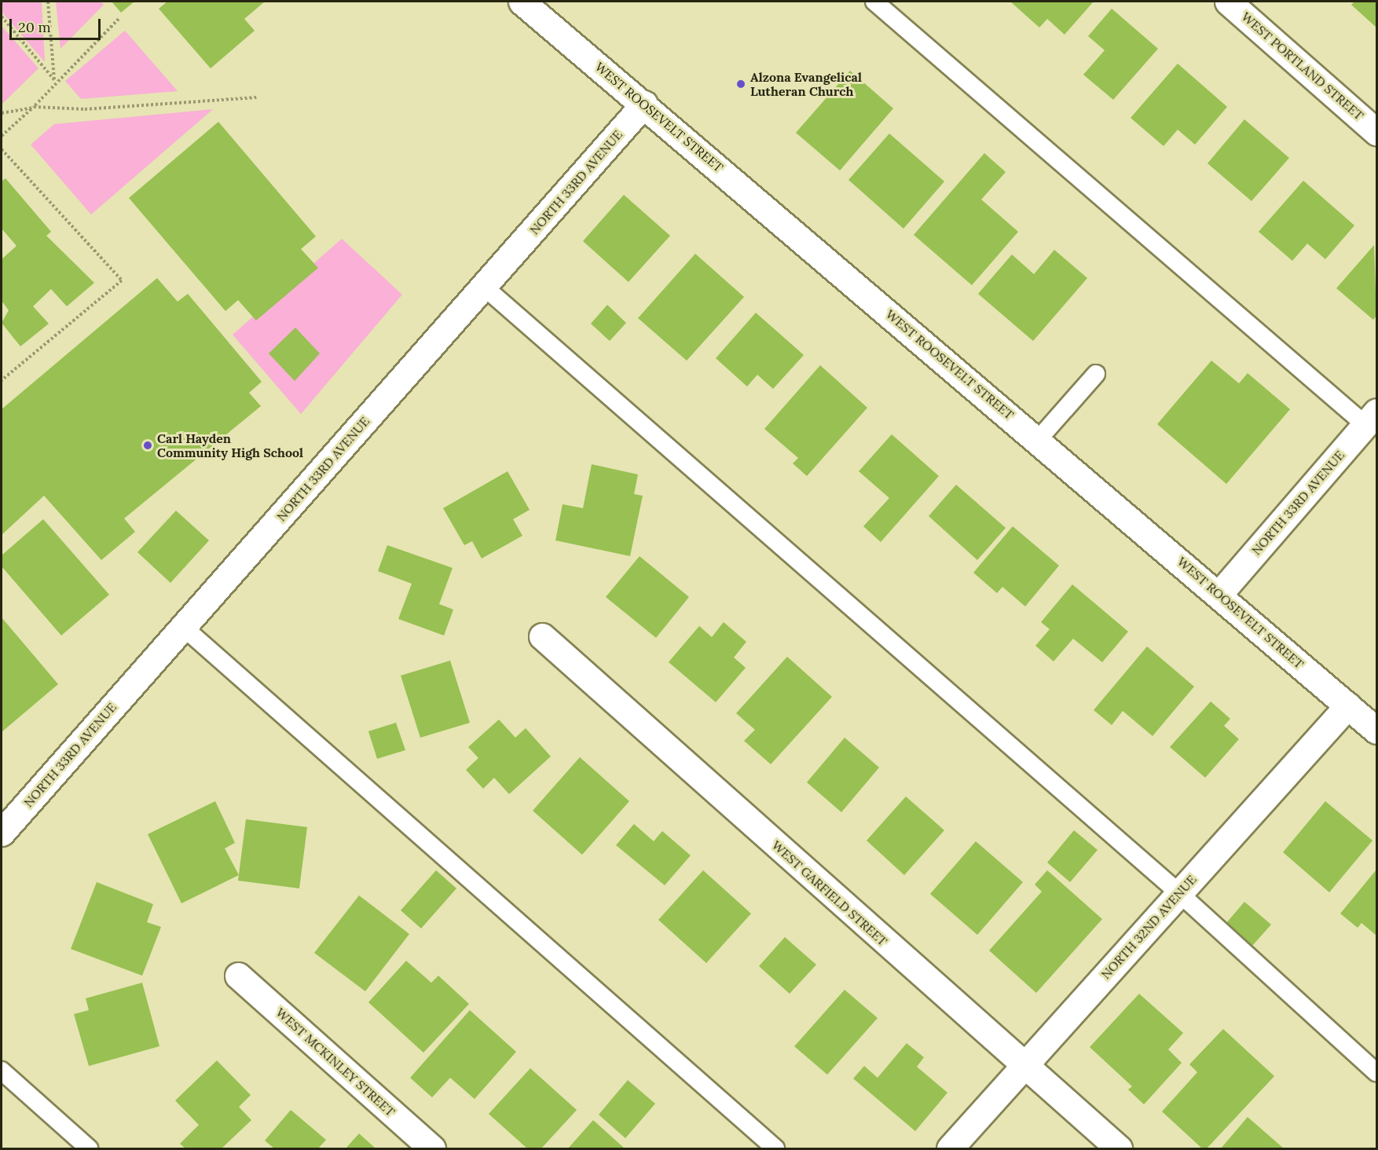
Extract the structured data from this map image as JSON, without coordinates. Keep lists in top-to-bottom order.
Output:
{
  "streets": {
    "street": [
      "WEST PORTLAND STREET",
      "WEST ROOSEVELT STREET",
      "NORTH 33RD AVENUE",
      "WEST GARFIELD STREET",
      "NORTH 32ND AVENUE",
      "WEST MCKINLEY STREET"
    ]
  },
  "crossings": [
    ["WEST ROOSEVELT STREET", "NORTH 33RD AVENUE"],
    ["WEST ROOSEVELT STREET", "NORTH 32ND AVENUE"],
    ["WEST GARFIELD STREET", "NORTH 32ND AVENUE"]
  ],
  "places": ["Alzona Evangelical Lutheran Church", "Carl Hayden Community High School"],
  "scale_bar": "20 m"
}
